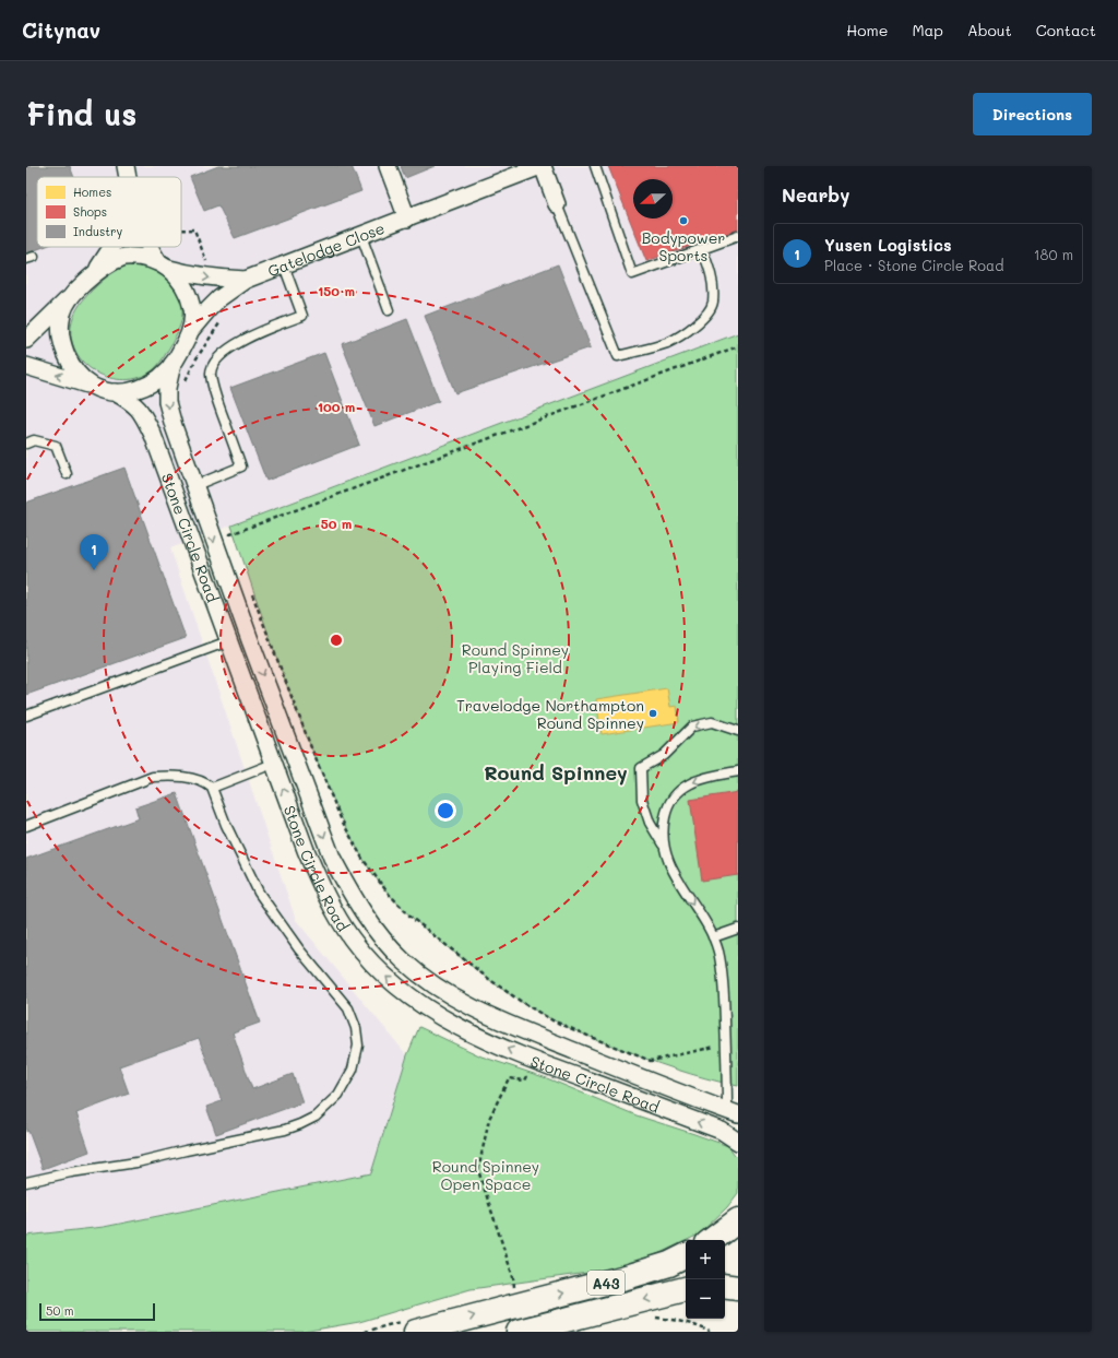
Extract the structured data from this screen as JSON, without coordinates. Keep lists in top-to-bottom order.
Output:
{
  "streets": {
    "highway": ["A43"],
    "street": ["Gatelodge Close", "Stone Circle Road"]
  },
  "crossings": [
    ["Gatelodge Close", "Stone Circle Road"]
  ],
  "districts": ["Round Spinney"],
  "parks": ["Round Spinney Playing Field", "Round Spinney Open Space"],
  "places": ["Bodypower Sports", "Travelodge Northampton Round Spinney"],
  "legend": ["Homes", "Shops", "Industry"],
  "scale_bar": "50 m",
  "north": "left",
  "page": {
    "header": "Citynav",
    "nav": [
      "Home",
      "Map",
      "About",
      "Contact"
    ],
    "buttons": "Directions",
    "title": "Find us",
    "heading": "Nearby",
    "list": [
      {
        "mark": "1",
        "name": "Yusen Logistics",
        "note": "Place · Stone Circle Road",
        "value": "180 m"
      }
    ],
    "pins": "1",
    "map_buttons": ["+", "−"],
    "scale": "50 m"
  },
  "rings": ["150 m", "100 m", "50 m"]
}
